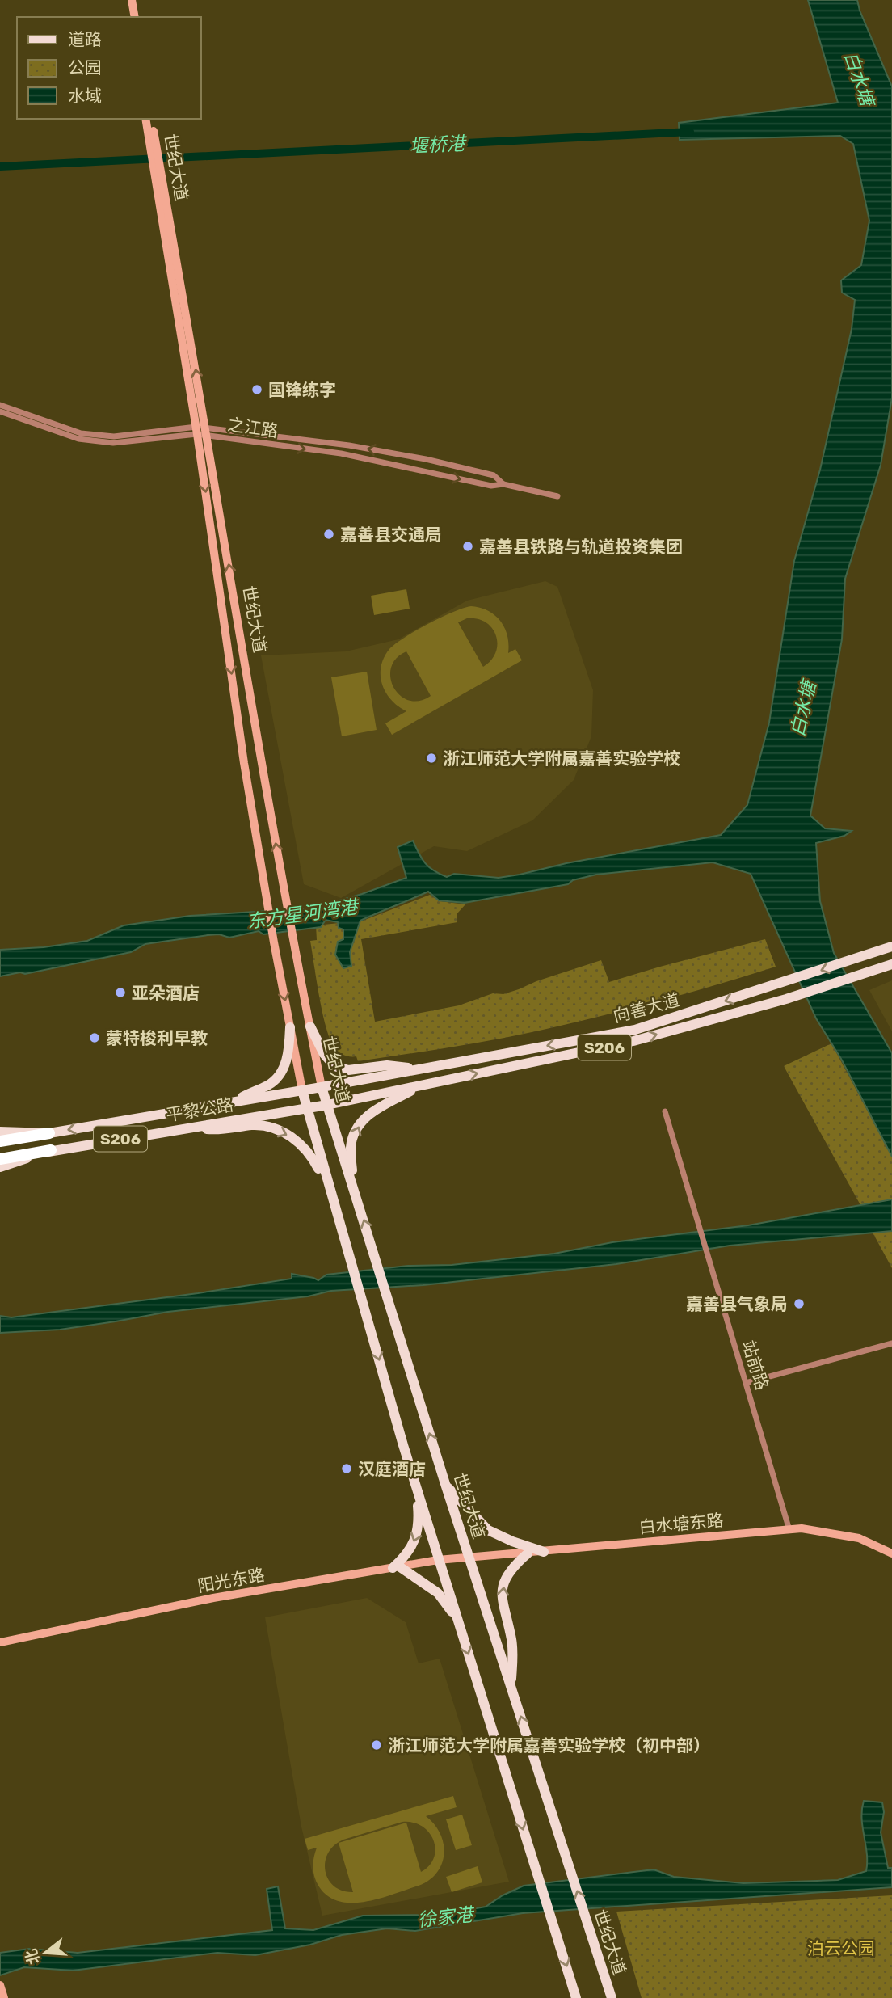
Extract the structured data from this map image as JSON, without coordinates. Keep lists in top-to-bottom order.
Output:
{
  "streets": {
    "highway": ["S206"],
    "main road": [
      "世纪大道",
      "向善大道",
      "平黎公路",
      "白水塘东路",
      "阳光东路"
    ],
    "street": ["之江路", "站前路"]
  },
  "crossings": [
    ["世纪大道", "之江路"],
    ["世纪大道", "向善大道"],
    ["世纪大道", "平黎公路"],
    ["世纪大道", "白水塘东路"],
    ["世纪大道", "阳光东路"],
    ["向善大道", "平黎公路"],
    ["S206", "平黎公路"],
    ["站前路", "白水塘东路"],
    ["白水塘东路", "阳光东路"]
  ],
  "water": [
    "白水塘",
    "堰桥港",
    "东方星河湾港",
    "徐家港"
  ],
  "parks": ["泊云公园"],
  "places": [
    "国锋练字",
    "嘉善县交通局",
    "嘉善县铁路与轨道投资集团",
    "浙江师范大学附属嘉善实验学校",
    "亚朵酒店",
    "蒙特梭利早教",
    "嘉善县气象局",
    "汉庭酒店",
    "浙江师范大学附属嘉善实验学校（初中部）"
  ],
  "legend": ["道路", "公园", "水域"],
  "north": "left"
}
